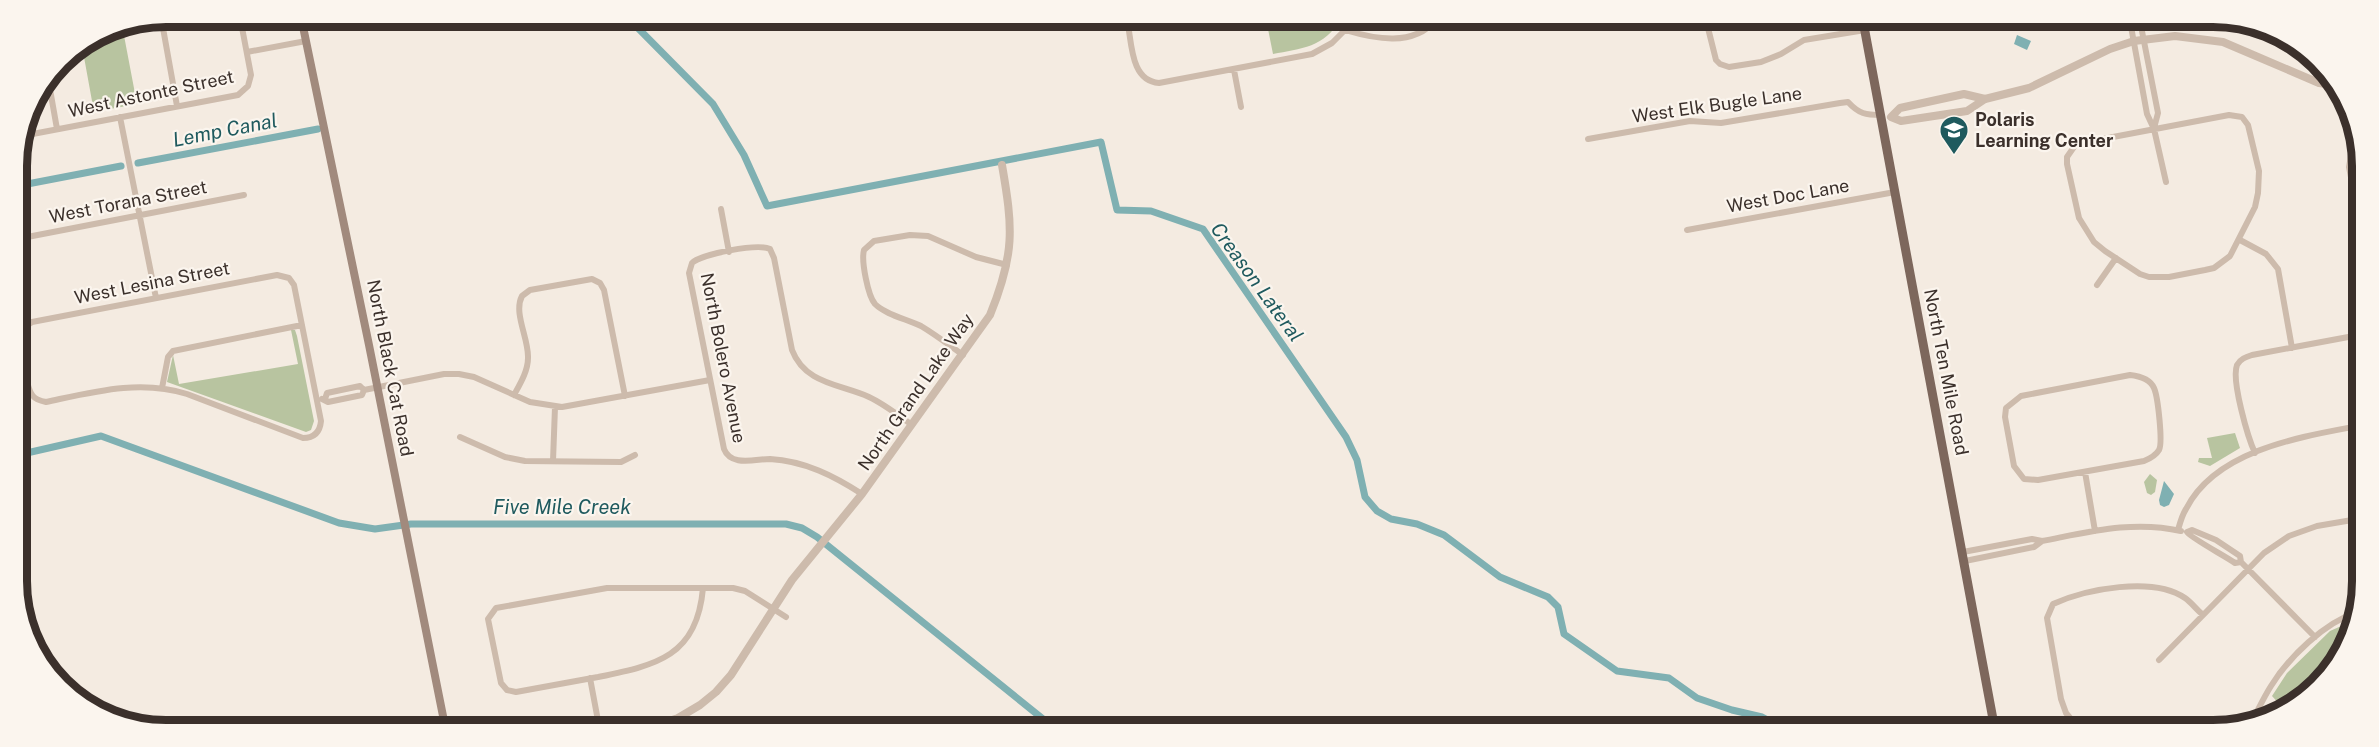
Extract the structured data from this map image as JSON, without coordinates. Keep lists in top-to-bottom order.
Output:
{
  "streets": {
    "main road": ["North Black Cat Road", "North Ten Mile Road"],
    "street": [
      "West Astonte Street",
      "West Elk Bugle Lane",
      "West Doc Lane",
      "West Torana Street",
      "West Lesina Street",
      "North Bolero Avenue",
      "North Grand Lake Way"
    ]
  },
  "crossings": [
    ["West Elk Bugle Lane", "North Ten Mile Road"],
    ["West Doc Lane", "North Ten Mile Road"],
    ["North Bolero Avenue", "North Grand Lake Way"]
  ],
  "water": ["Lemp Canal", "Creason Lateral", "Five Mile Creek"],
  "places": {
    "school or university": ["Polaris Learning Center"]
  }
}
